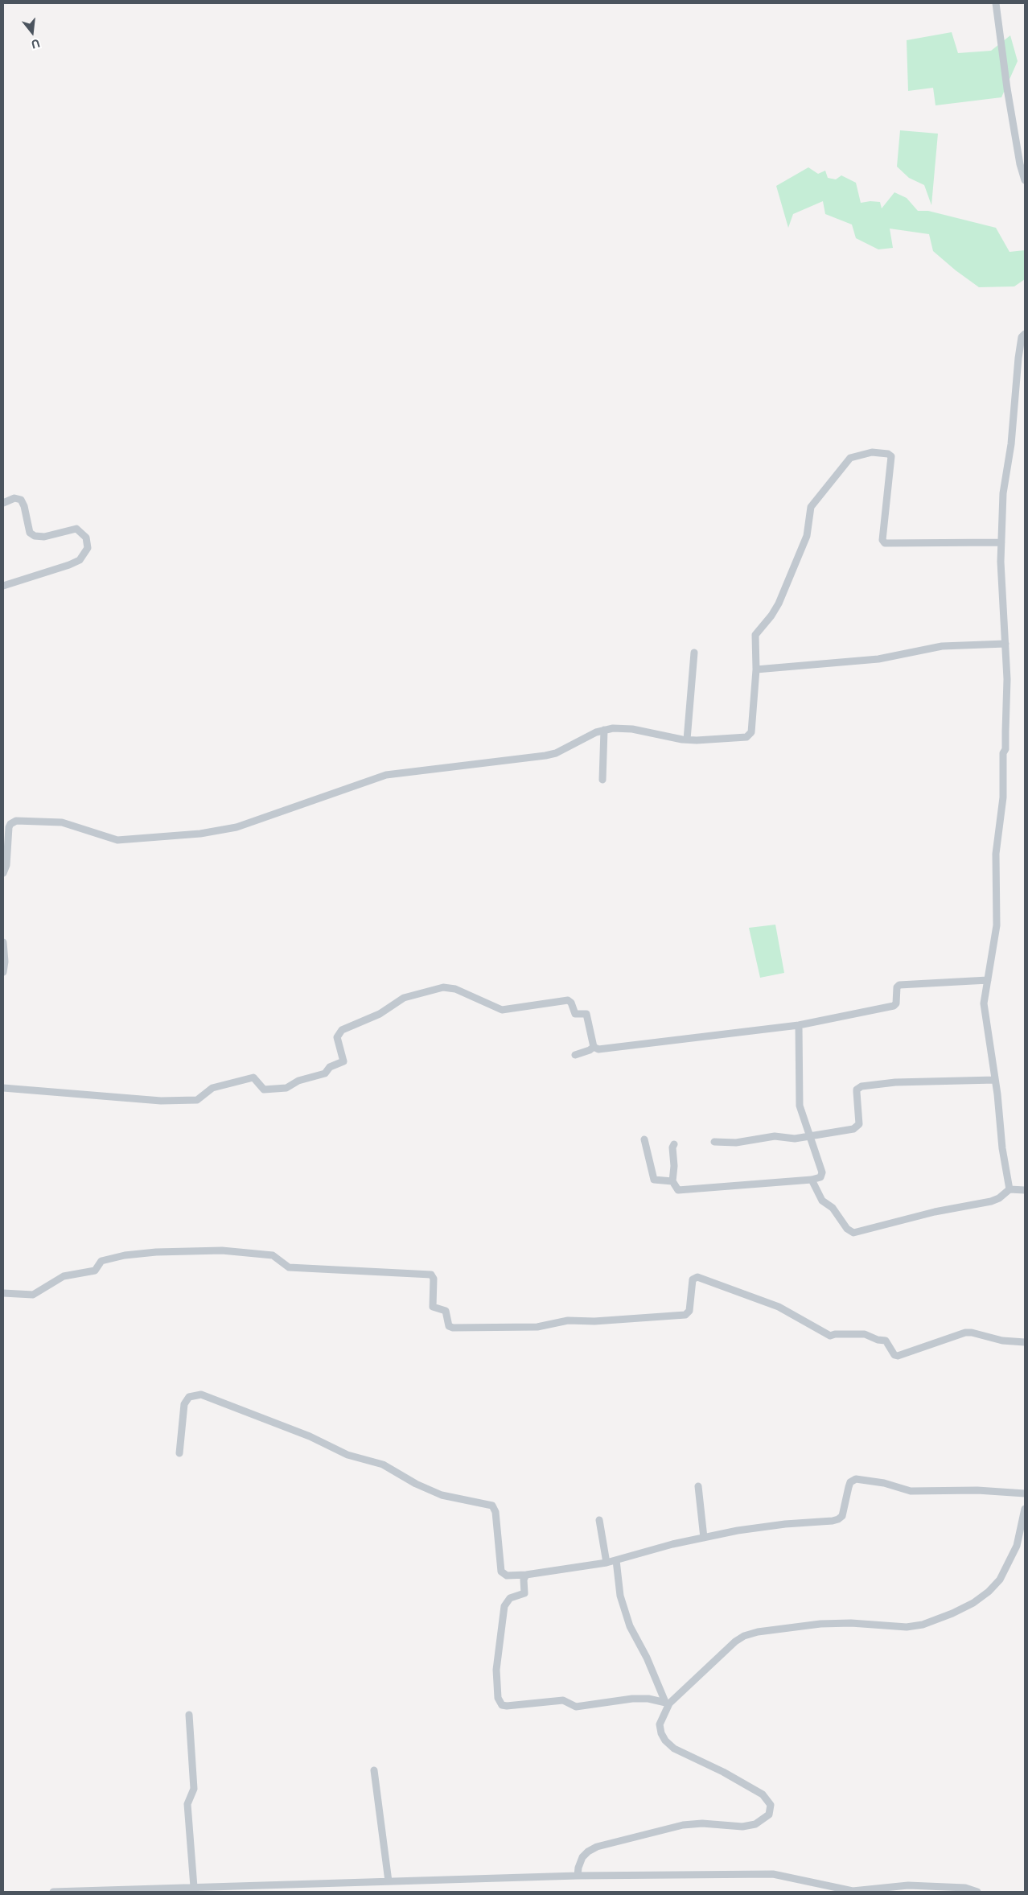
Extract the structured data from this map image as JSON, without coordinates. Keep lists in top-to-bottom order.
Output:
{
  "north": "bottom"
}
